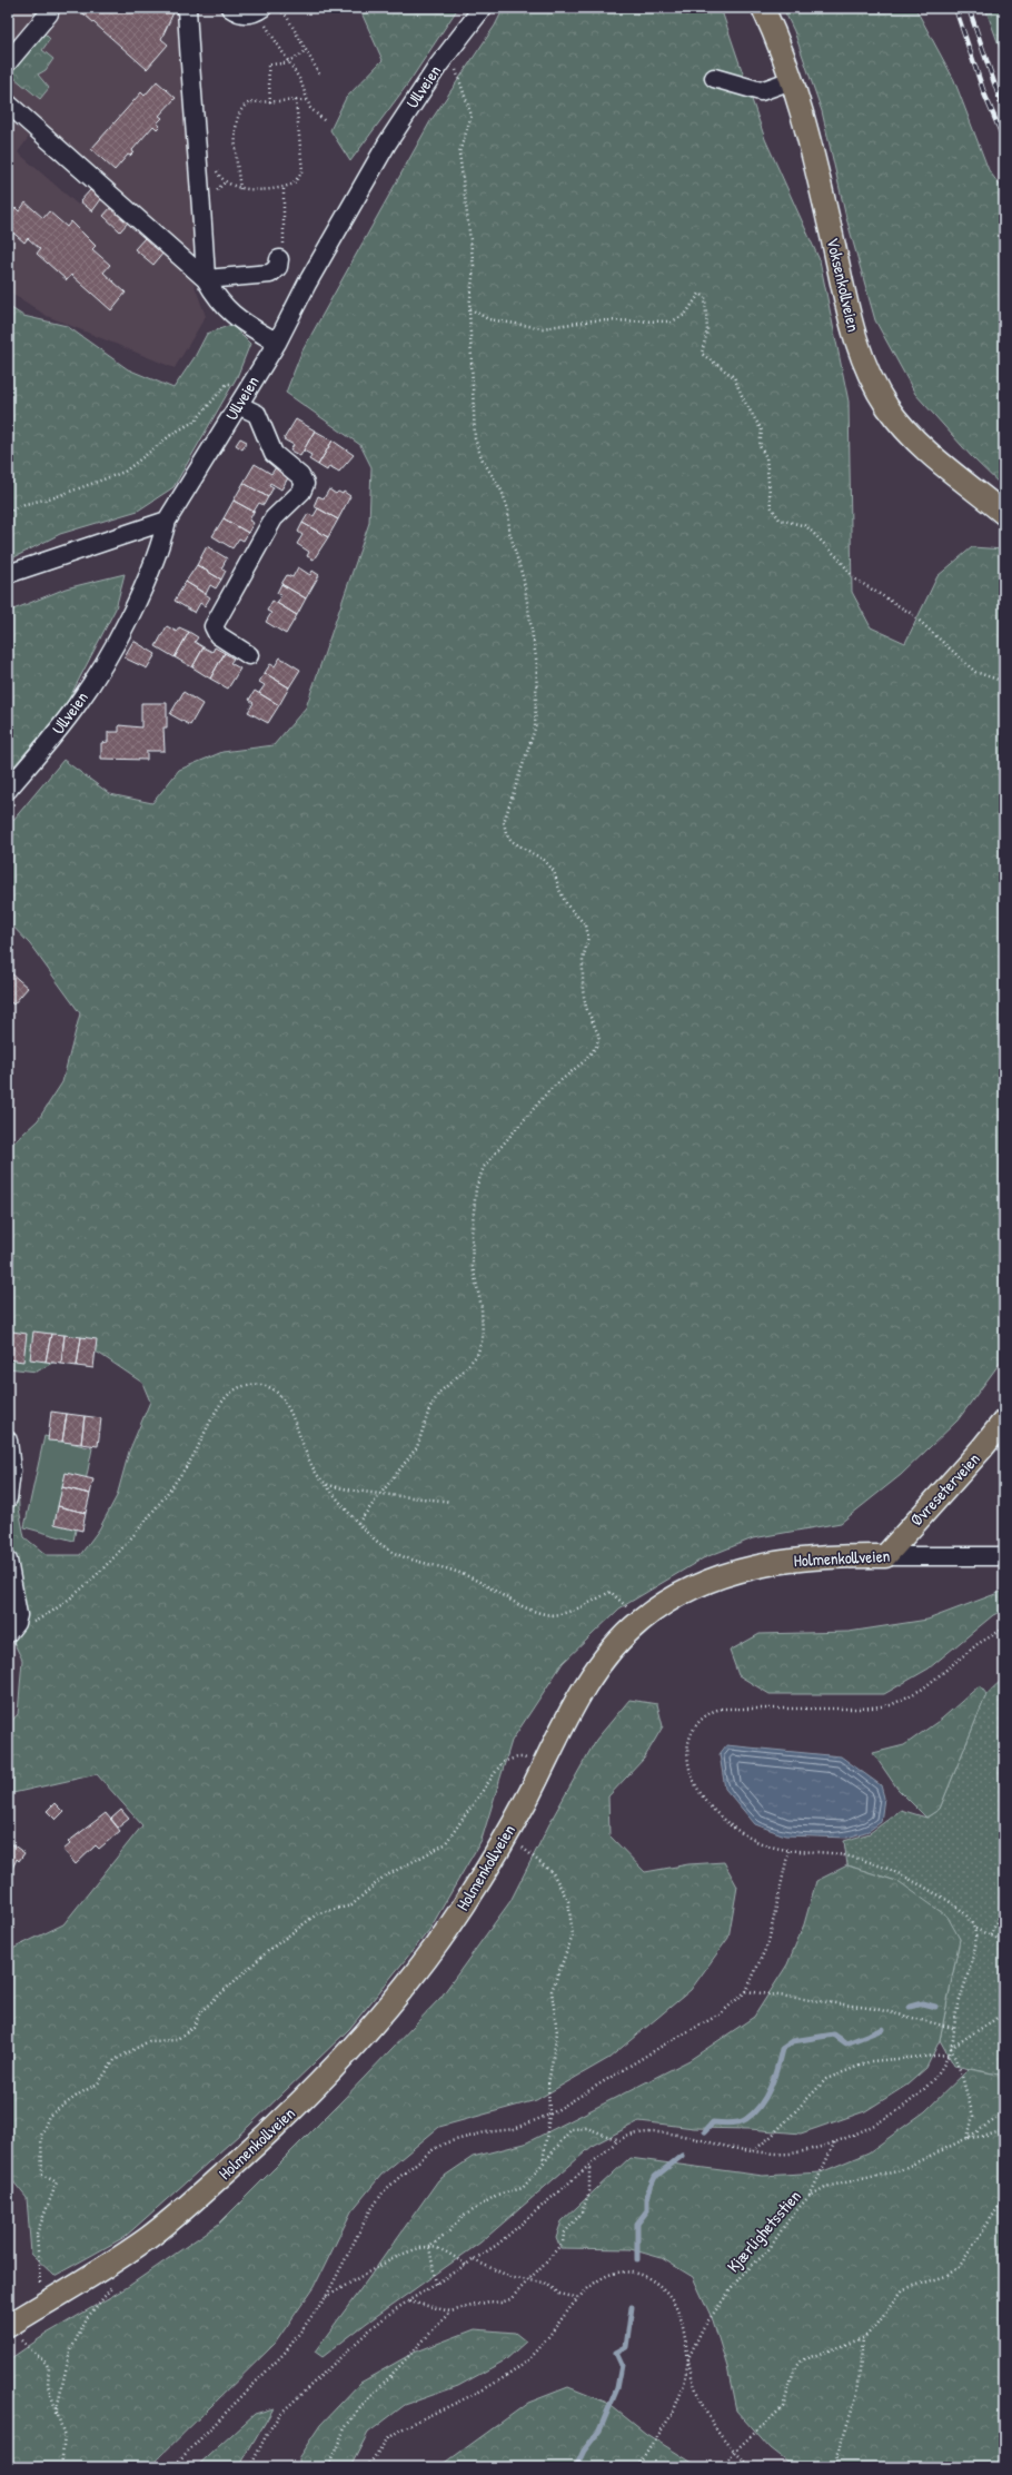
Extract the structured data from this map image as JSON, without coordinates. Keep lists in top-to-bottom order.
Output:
{
  "streets": {
    "main road": ["Voksenkollveien", "Øvreseterveien", "Holmenkollveien"],
    "street": ["Ullveien"],
    "path": ["Kjærlighetsstien"]
  },
  "crossings": [
    ["Øvreseterveien", "Holmenkollveien"]
  ]
}
